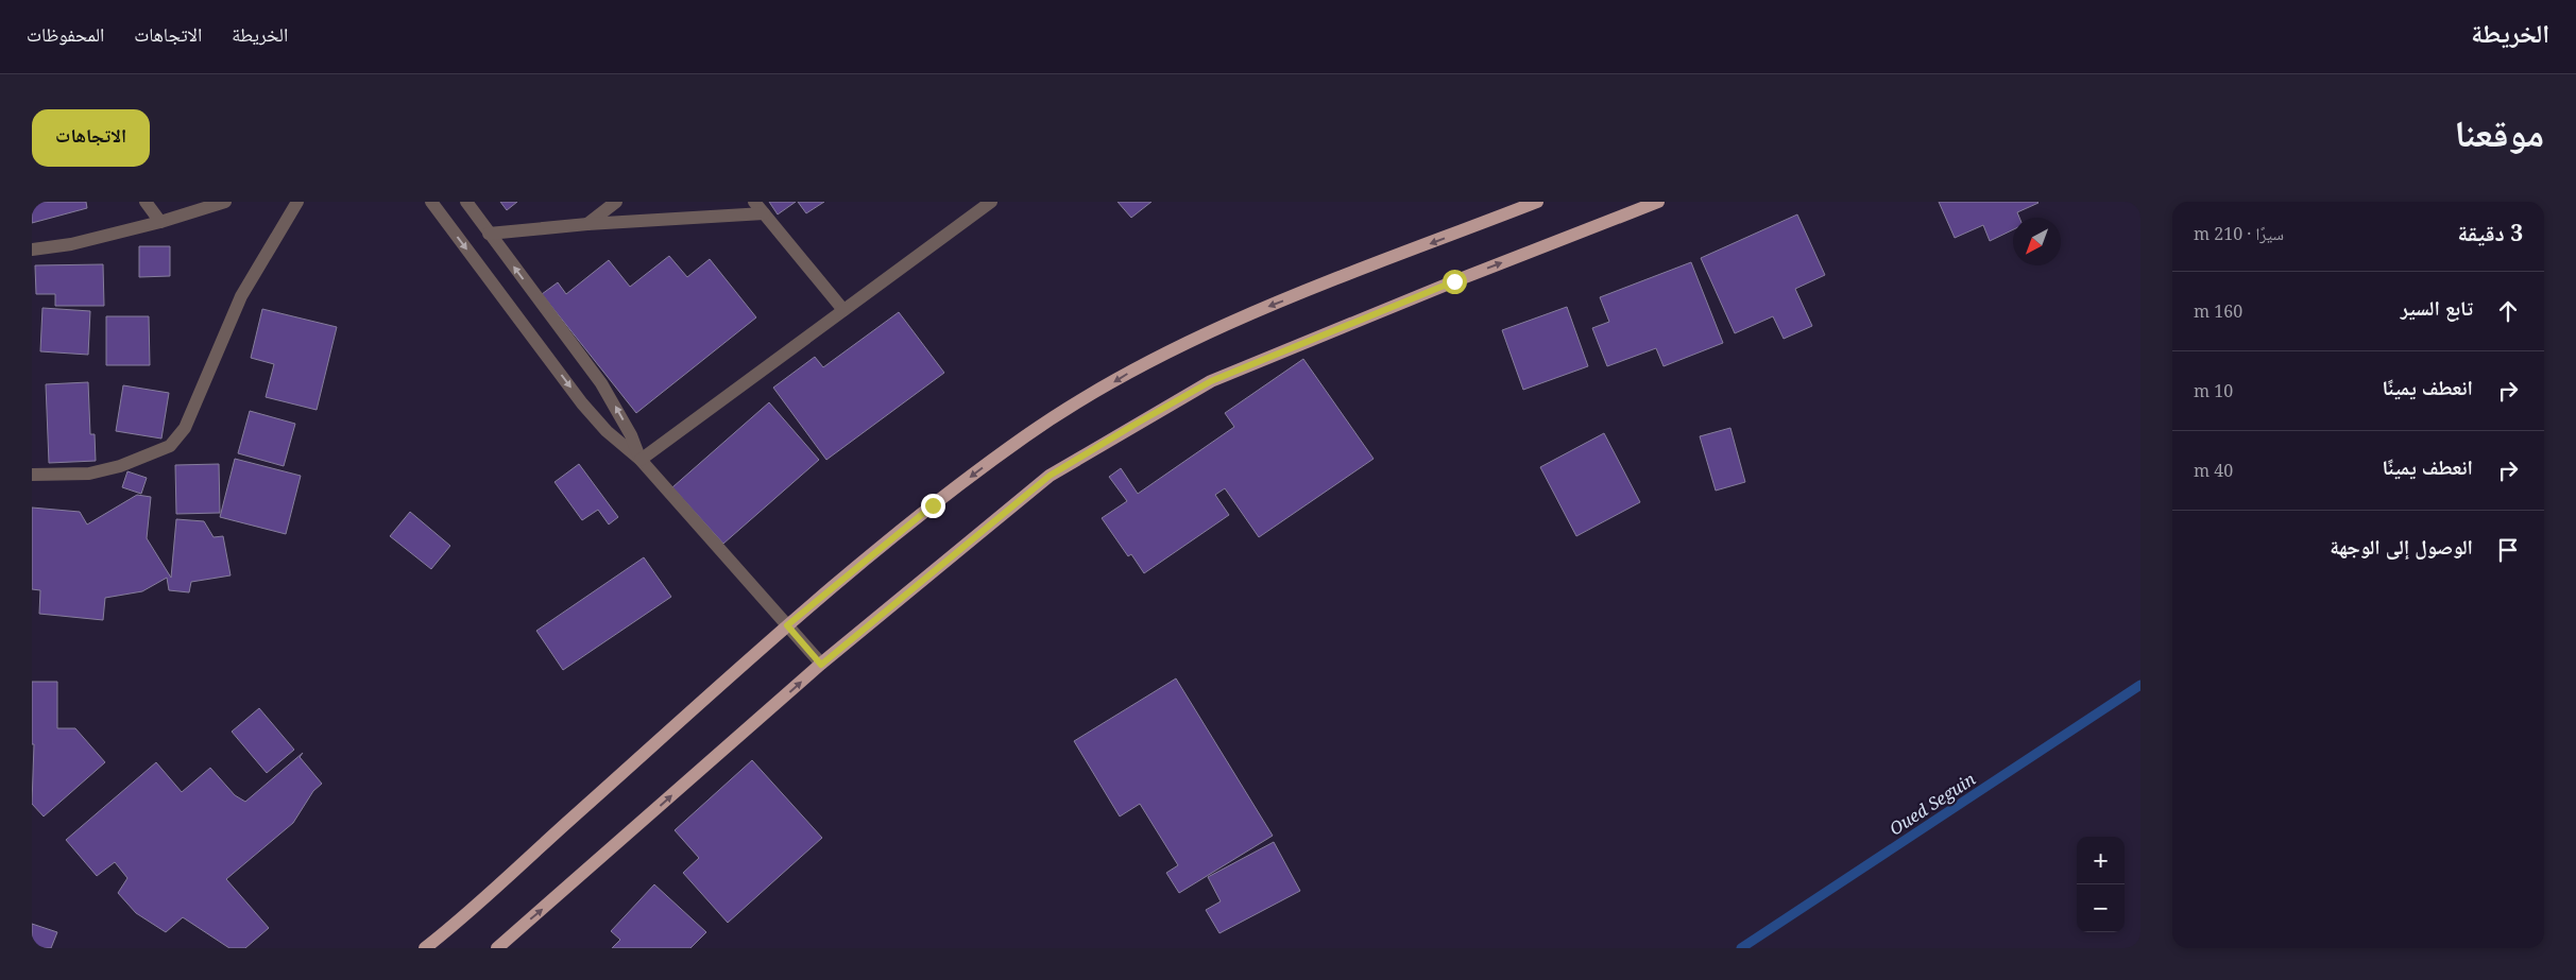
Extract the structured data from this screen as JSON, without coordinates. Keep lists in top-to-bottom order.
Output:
{
  "water": ["Oued Seguin"],
  "north": "bottom left",
  "page": {
    "header": "الخريطة",
    "nav": ["الخريطة", "الاتجاهات", "المحفوظات"],
    "title": "موقعنا",
    "buttons": "الاتجاهات",
    "heading": ["3 دقيقة", "سيرًا · 210 m"],
    "list": [
      ["تابع السير", "160 m"],
      ["انعطف يمينًا", "10 m"],
      ["انعطف يمينًا", "40 m"],
      "الوصول إلى الوجهة"
    ],
    "map_buttons": ["+", "−"]
  }
}
